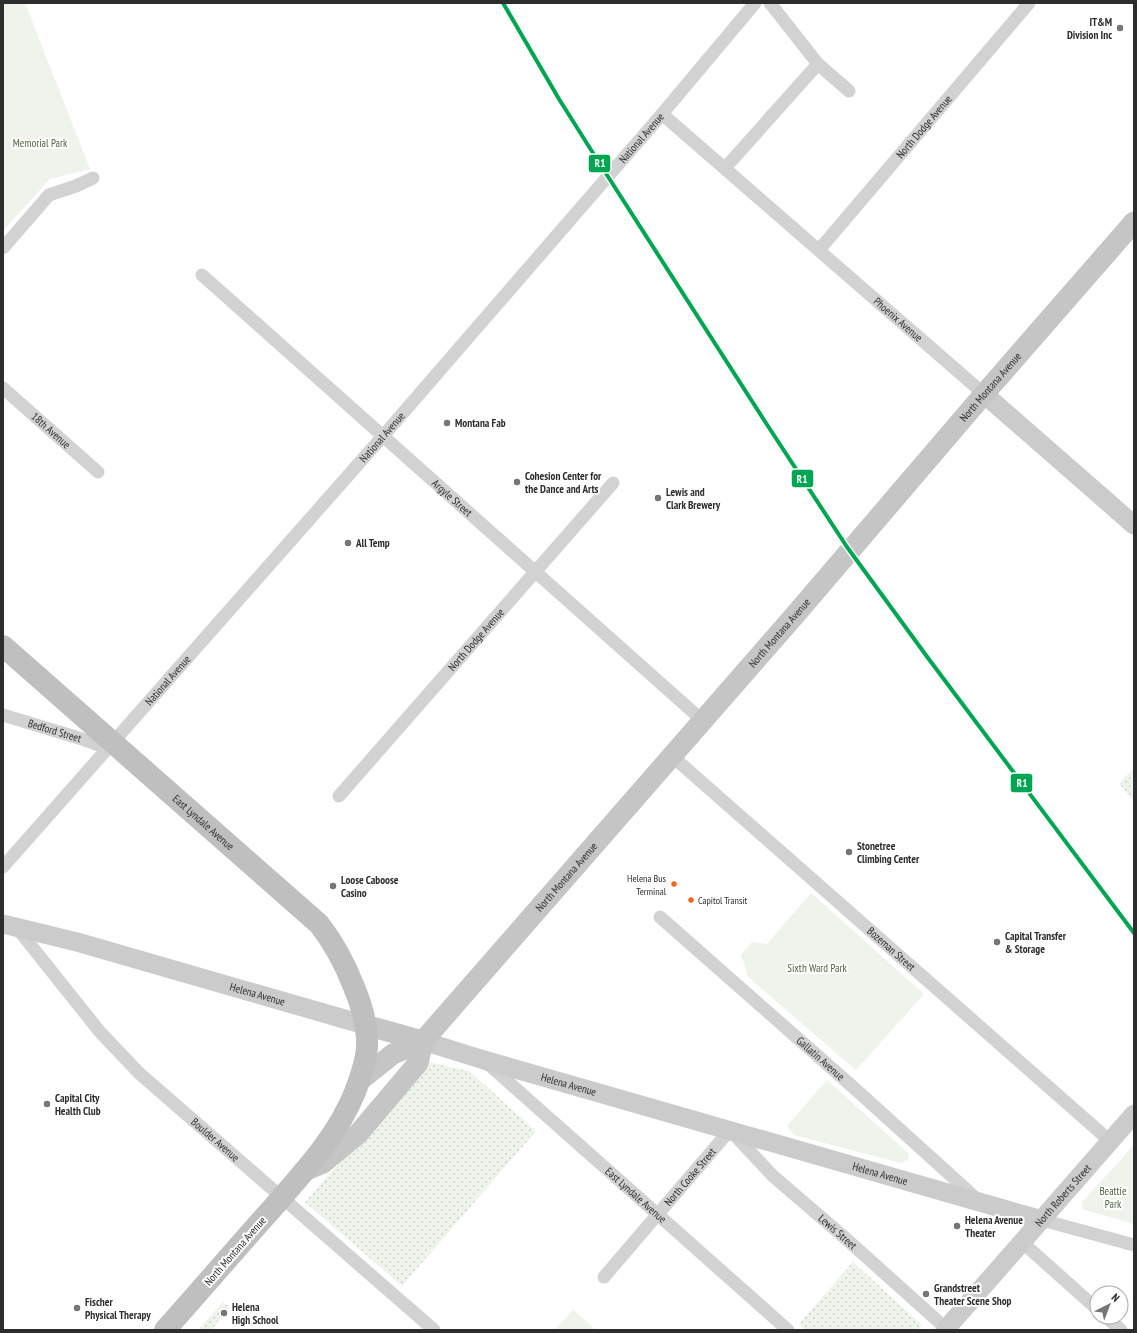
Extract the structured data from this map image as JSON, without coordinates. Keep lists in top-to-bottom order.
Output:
{
  "streets": {
    "highway": ["North Montana Avenue", "East Lyndale Avenue"],
    "main road": ["Helena Avenue"],
    "street": [
      "North Dodge Avenue",
      "National Avenue",
      "Phoenix Avenue",
      "18th Avenue",
      "Argyle Street",
      "Bedford Street",
      "Bozeman Street",
      "Gallatin Avenue",
      "Boulder Avenue",
      "North Cooke Street",
      "North Roberts Street",
      "Lewis Street"
    ]
  },
  "crossings": [
    ["North Dodge Avenue", "Phoenix Avenue"],
    ["North Dodge Avenue", "Argyle Street"],
    ["National Avenue", "Phoenix Avenue"],
    ["National Avenue", "Argyle Street"],
    ["National Avenue", "Bedford Street"],
    ["National Avenue", "East Lyndale Avenue"],
    ["Phoenix Avenue", "North Montana Avenue"],
    ["North Montana Avenue", "Argyle Street"],
    ["North Montana Avenue", "East Lyndale Avenue"],
    ["North Montana Avenue", "Bozeman Street"],
    ["North Montana Avenue", "Helena Avenue"],
    ["North Montana Avenue", "Boulder Avenue"],
    ["Bedford Street", "East Lyndale Avenue"],
    ["East Lyndale Avenue", "Helena Avenue"],
    ["East Lyndale Avenue", "North Cooke Street"],
    ["Bozeman Street", "North Roberts Street"],
    ["Helena Avenue", "Gallatin Avenue"],
    ["Helena Avenue", "Boulder Avenue"],
    ["Helena Avenue", "North Cooke Street"],
    ["Helena Avenue", "North Roberts Street"],
    ["Helena Avenue", "Lewis Street"],
    ["North Cooke Street", "Lewis Street"],
    ["North Roberts Street", "Lewis Street"]
  ],
  "parks": ["Memorial Park", "Sixth Ward Park", "Beattie Park"],
  "places": [
    "IT&M Division Inc",
    "Montana Fab",
    "Cohesion Center for the Dance and Arts",
    "Lewis and Clark Brewery",
    "All Temp",
    "Stonetree Climbing Center",
    "Helena Bus Terminal",
    "Loose Caboose Casino",
    "Capitol Transit",
    "Capital Transfer & Storage",
    "Capital City Health Club",
    "Helena Avenue Theater",
    "Grandstreet Theater Scene Shop",
    "Fischer Physical Therapy",
    "Helena High School"
  ],
  "lines": ["transit line R1"],
  "north": "top right"
}
